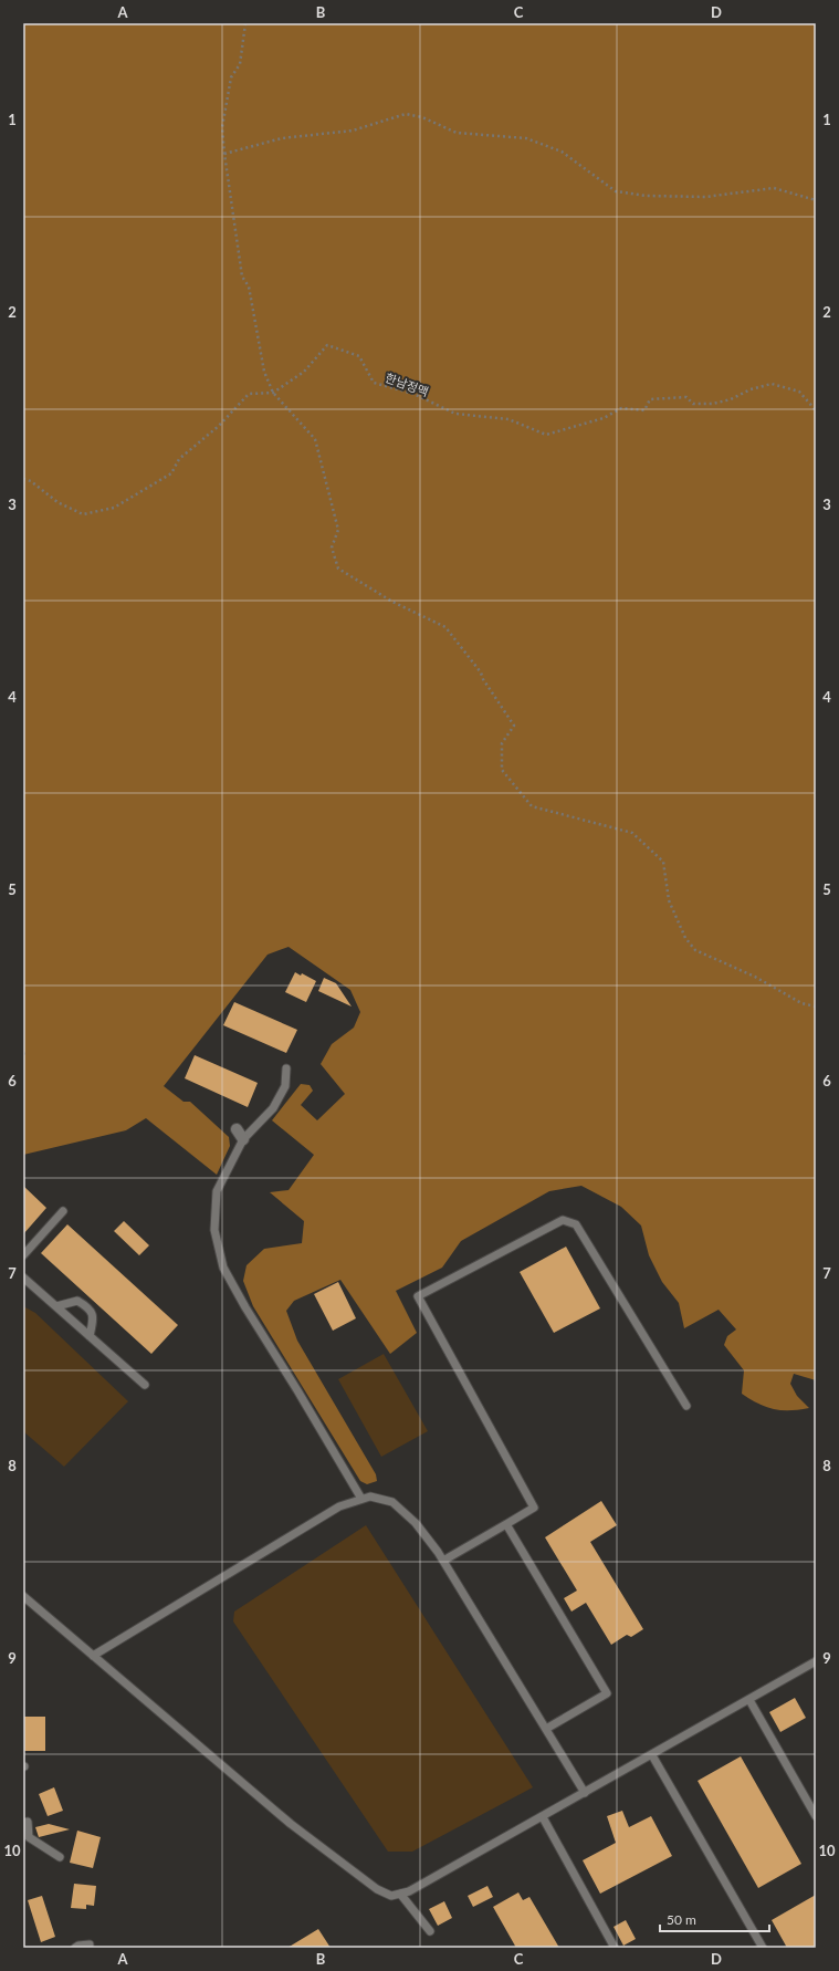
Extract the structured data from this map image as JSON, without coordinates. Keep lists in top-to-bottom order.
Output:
{
  "streets": {
    "path": ["한남정맥"]
  },
  "scale_bar": "50 m",
  "grid": {
    "columns": [
      "A",
      "B",
      "C",
      "D"
    ],
    "rows": [
      "1",
      "2",
      "3",
      "4",
      "5",
      "6",
      "7",
      "8",
      "9",
      "10"
    ]
  }
}
